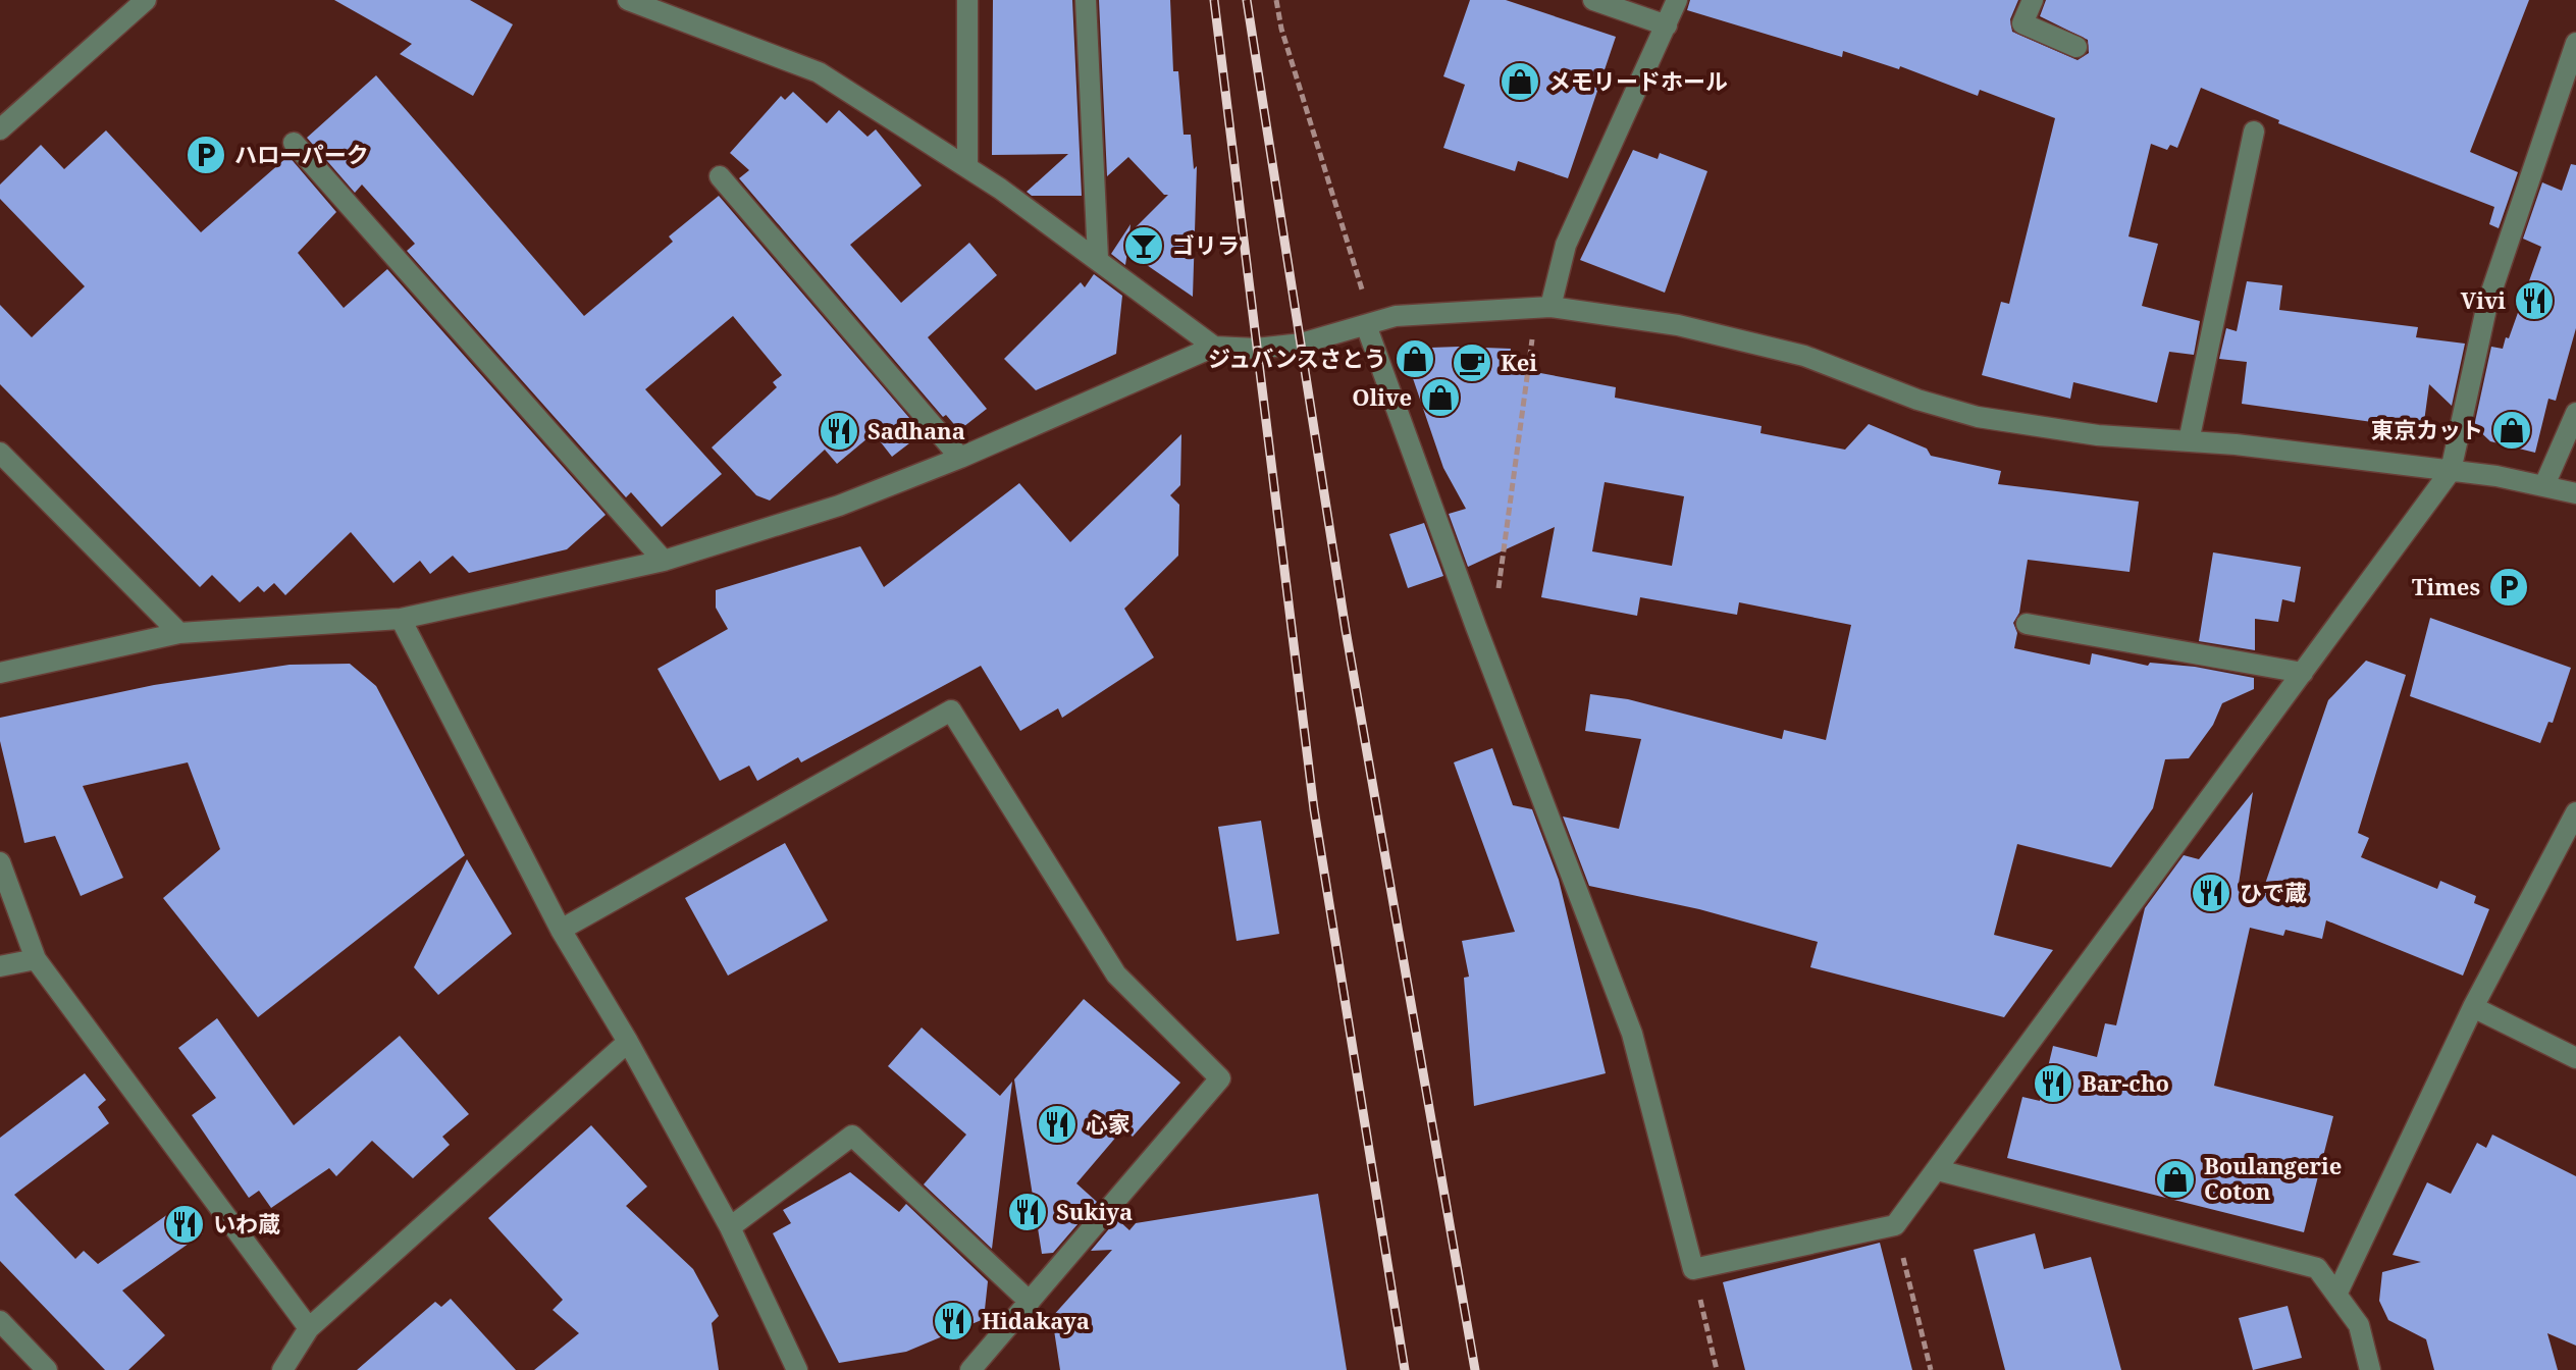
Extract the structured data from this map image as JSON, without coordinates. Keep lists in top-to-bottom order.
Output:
{
  "places": {
    "shop": [
      "メモリードホール",
      "ジュバンスさとう",
      "Olive",
      "東京カット",
      "Boulangerie Coton"
    ],
    "parking": ["ハローパーク", "Times"],
    "bar": ["ゴリラ"],
    "restaurant": [
      "Vivi",
      "Sadhana",
      "ひで蔵",
      "Bar-cho",
      "心家",
      "Sukiya",
      "いわ蔵",
      "Hidakaya"
    ],
    "cafe": ["Kei"]
  }
}
